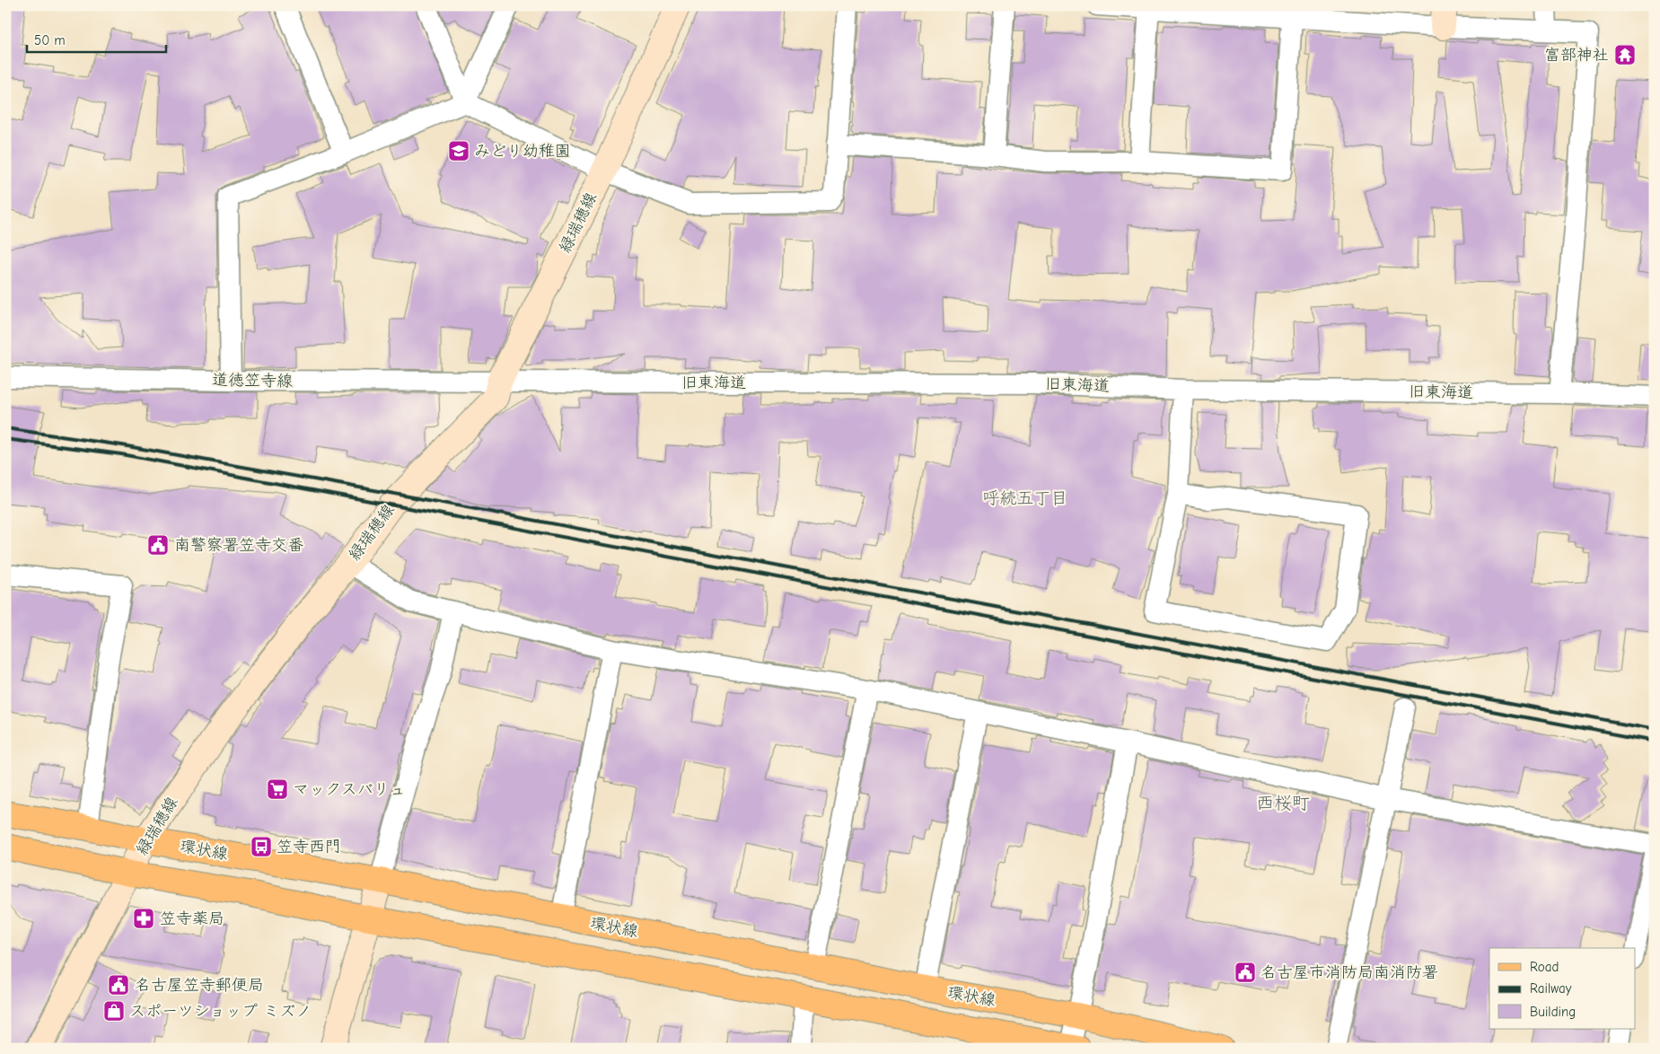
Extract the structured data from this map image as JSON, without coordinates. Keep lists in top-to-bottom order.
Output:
{
  "streets": {
    "main road": ["緑瑞穂線", "環状線"],
    "street": ["道徳笠寺線", "旧東海道"]
  },
  "crossings": [
    ["緑瑞穂線", "道徳笠寺線"],
    ["緑瑞穂線", "旧東海道"],
    ["緑瑞穂線", "環状線"],
    ["道徳笠寺線", "旧東海道"]
  ],
  "districts": ["呼続五丁目", "西桜町"],
  "places": {
    "temple": ["富部神社"],
    "school or university": ["みどり幼稚園"],
    "public building": ["南警察署笠寺交番", "名古屋市消防局南消防署", "名古屋笠寺郵便局"],
    "supermarket": ["マックスバリュ"],
    "bus stop": ["笠寺西門"],
    "pharmacy": ["笠寺薬局"],
    "shop": ["スポーツショップ ミズノ"]
  },
  "legend": ["Road", "Railway", "Building"],
  "scale_bar": "50 m"
}
